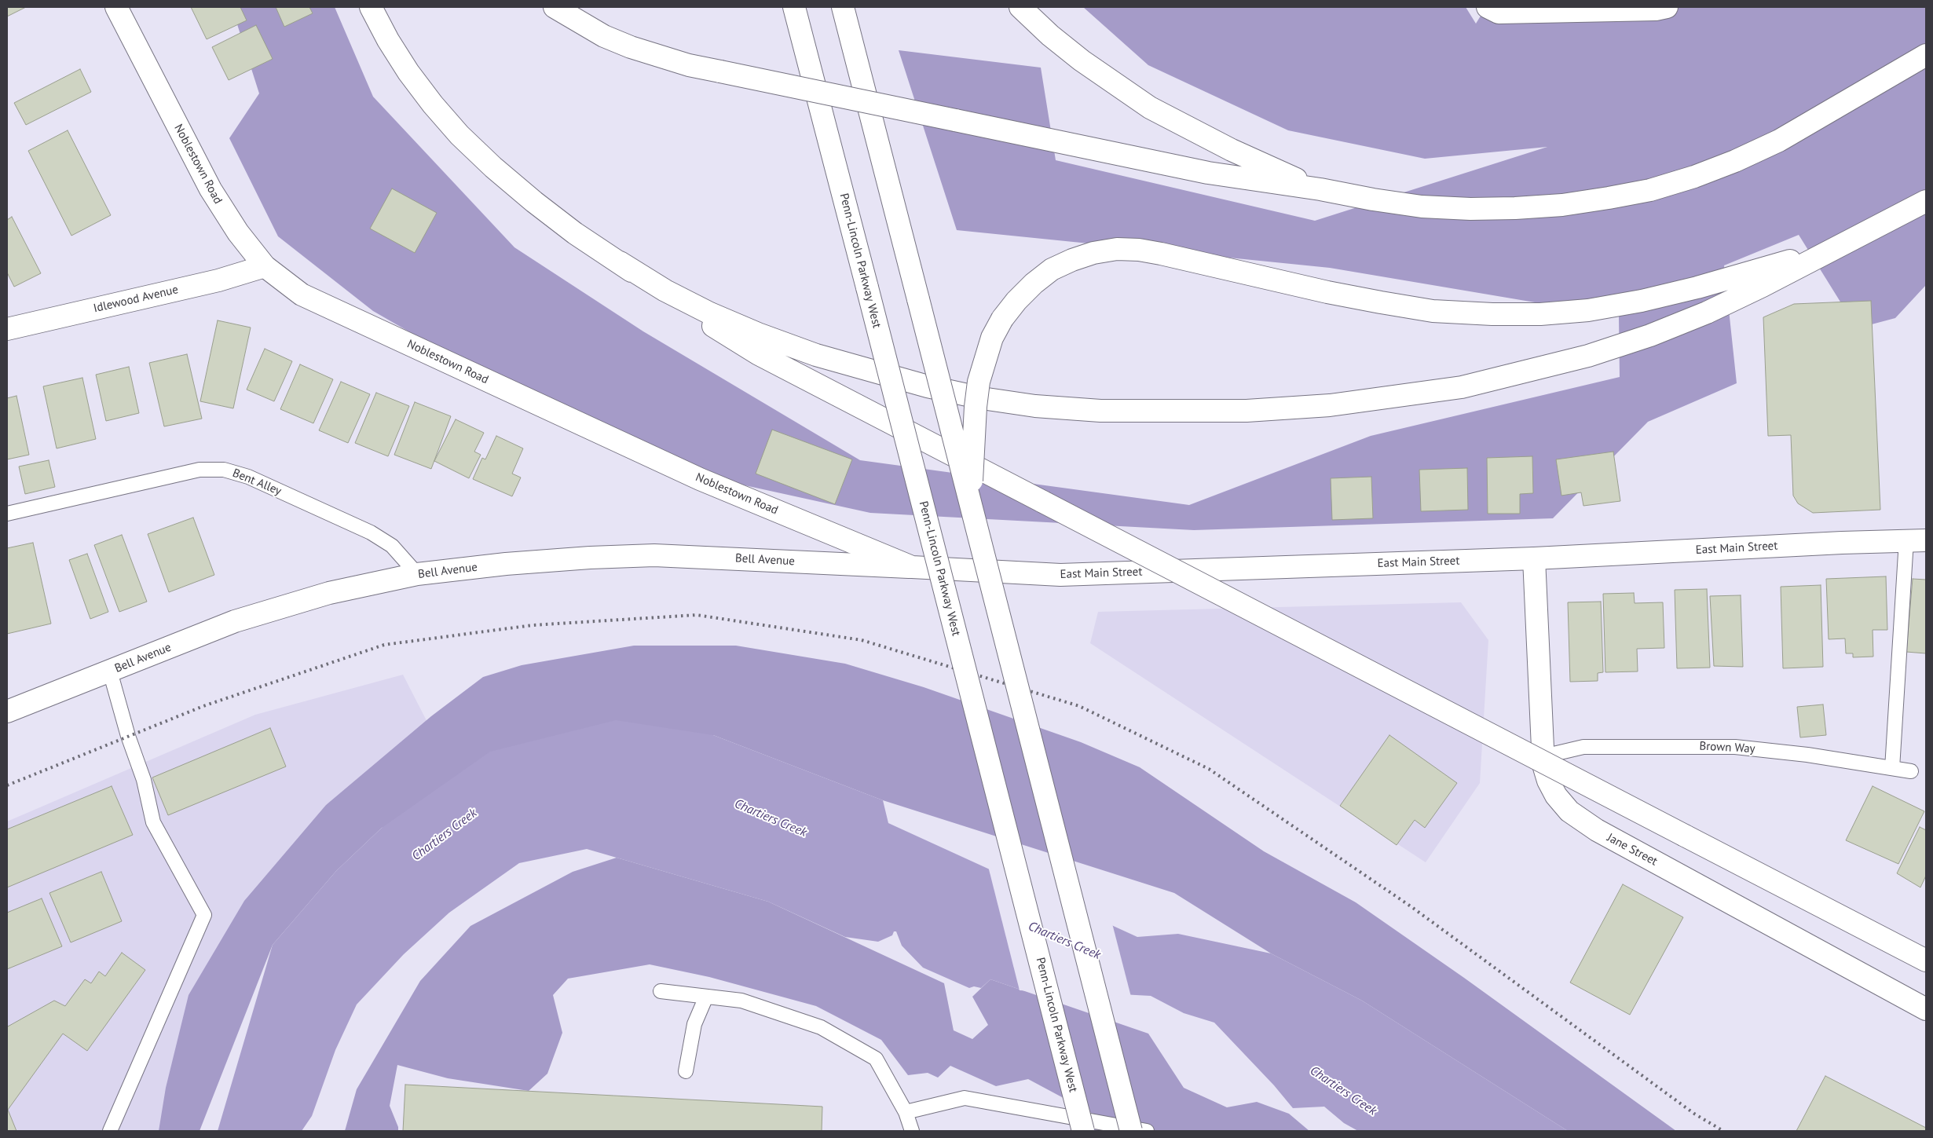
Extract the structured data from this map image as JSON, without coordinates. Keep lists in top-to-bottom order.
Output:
{
  "streets": {
    "main road": [
      "Noblestown Road",
      "Penn-Lincoln Parkway West",
      "Idlewood Avenue",
      "East Main Street",
      "Bell Avenue",
      "Jane Street"
    ],
    "lane": ["Bent Alley", "Brown Way"]
  },
  "crossings": [
    ["Noblestown Road", "Idlewood Avenue"],
    ["Noblestown Road", "East Main Street"],
    ["Noblestown Road", "Bell Avenue"],
    ["Bent Alley", "Bell Avenue"],
    ["East Main Street", "Bell Avenue"],
    ["East Main Street", "Jane Street"],
    ["Brown Way", "Jane Street"]
  ],
  "water": ["Chartiers Creek"]
}
